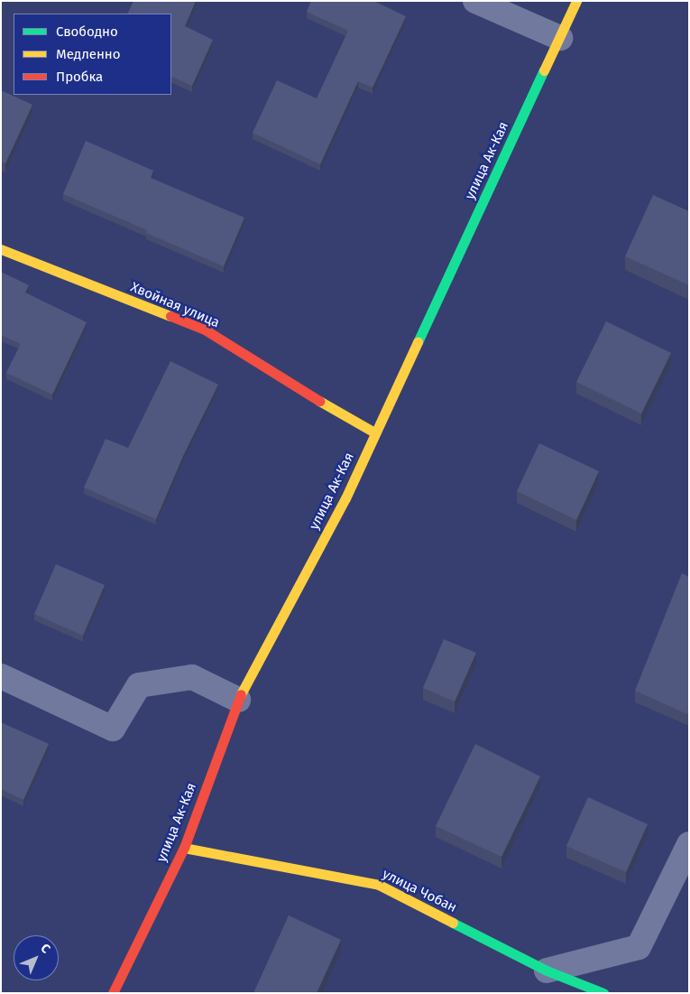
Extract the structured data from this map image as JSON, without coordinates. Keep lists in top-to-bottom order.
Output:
{
  "streets": {
    "main road": ["улица Ак-Кая", "Хвойная улица", "улица Чобан"]
  },
  "crossings": [
    ["улица Ак-Кая", "Хвойная улица"],
    ["улица Ак-Кая", "улица Чобан"]
  ],
  "legend": ["Свободно", "Медленно", "Пробка"],
  "north": "top right"
}
